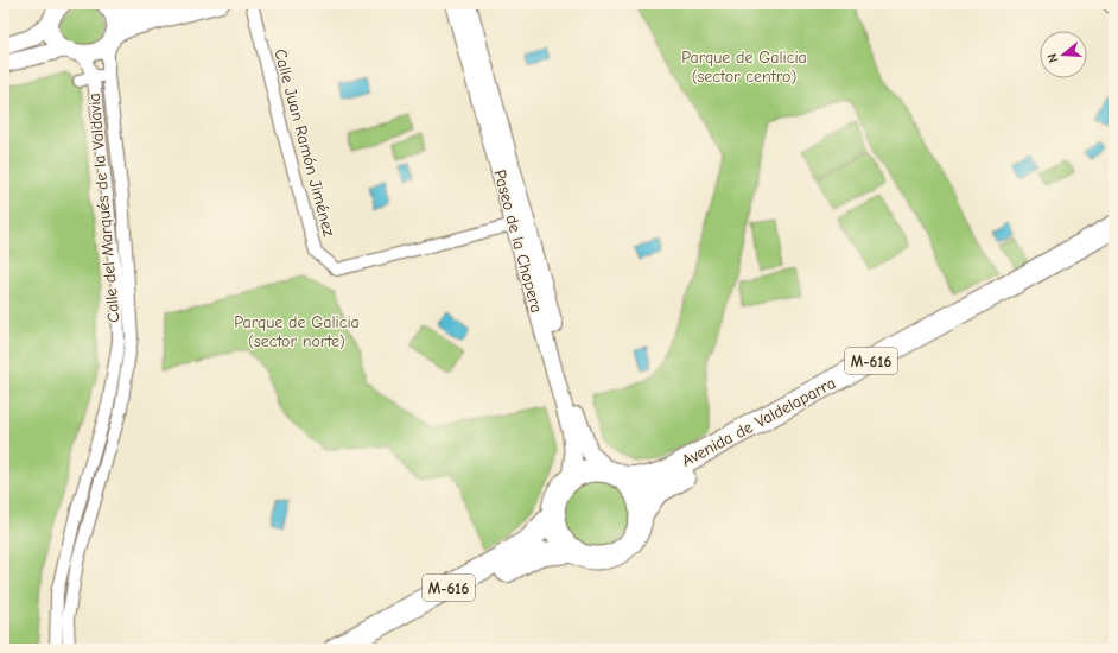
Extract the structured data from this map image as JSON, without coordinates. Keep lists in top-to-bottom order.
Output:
{
  "streets": {
    "highway": ["M-616", "Avenida de Valdelaparra"],
    "main road": ["Paseo de la Chopera"],
    "street": ["Calle Juan Ramón Jiménez", "Calle del Marqués de la Valdavia"]
  },
  "crossings": [
    ["Calle Juan Ramón Jiménez", "Paseo de la Chopera"],
    ["Paseo de la Chopera", "M-616"],
    ["Paseo de la Chopera", "Avenida de Valdelaparra"],
    ["M-616", "Avenida de Valdelaparra"]
  ],
  "parks": ["Parque de Galicia (sector centro)", "Parque de Galicia (sector norte)"],
  "north": "left"
}
